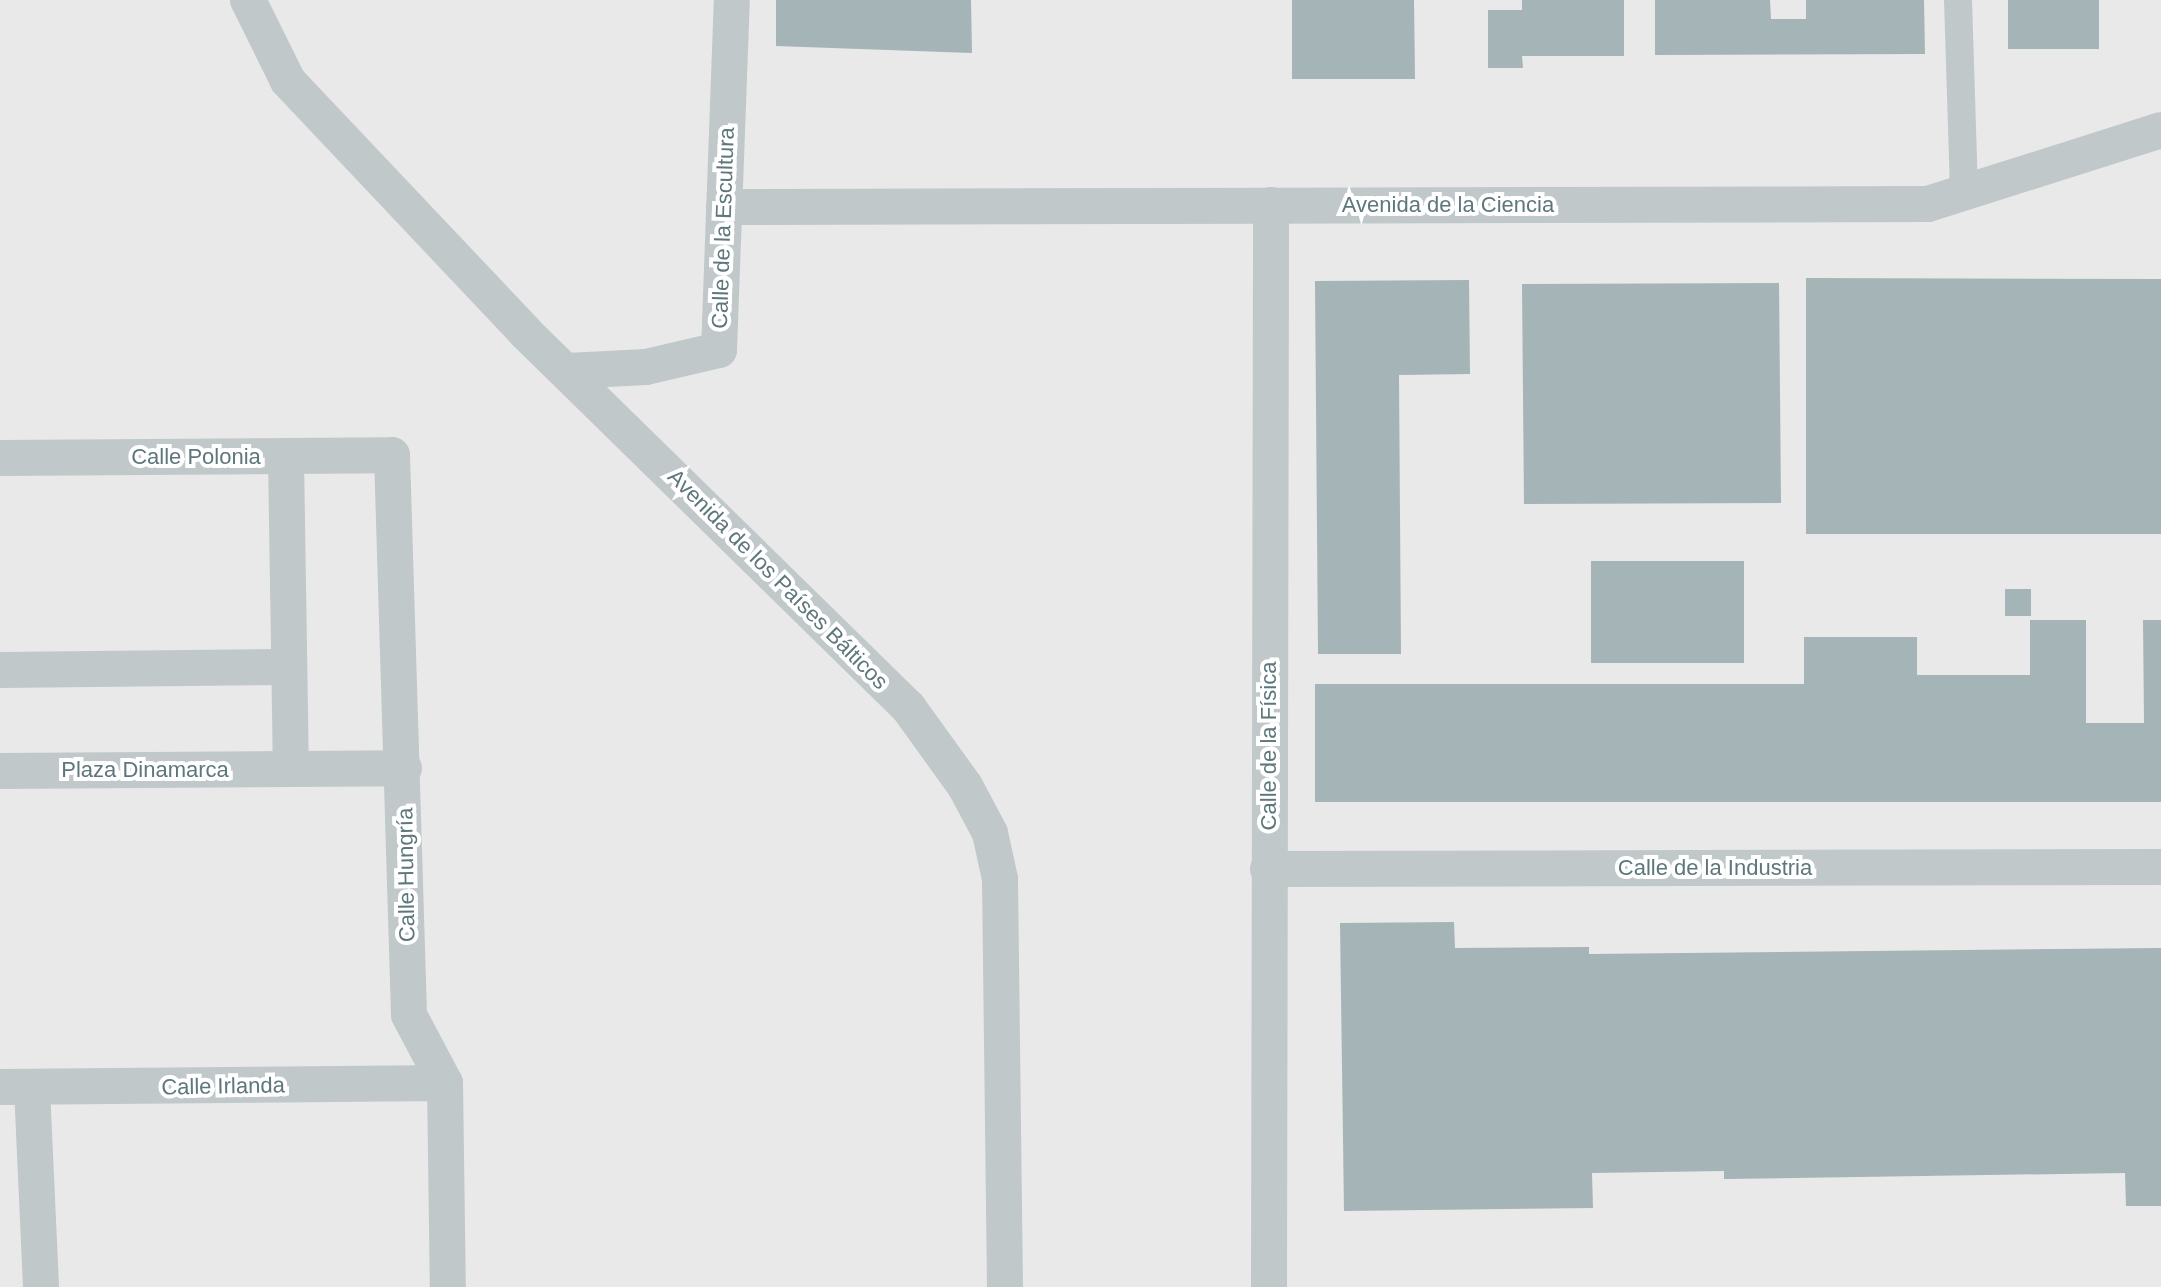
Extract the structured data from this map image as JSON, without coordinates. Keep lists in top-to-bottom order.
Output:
{
  "streets": {
    "street": [
      "Avenida de la Ciencia",
      "Calle de la Escultura",
      "Calle Polonia",
      "Avenida de los Países Bálticos",
      "Calle de la Física",
      "Plaza Dinamarca",
      "Calle de la Industria",
      "Calle Hungría",
      "Calle Irlanda"
    ]
  },
  "crossings": [
    ["Avenida de la Ciencia", "Calle de la Escultura"],
    ["Avenida de la Ciencia", "Calle de la Física"],
    ["Calle de la Escultura", "Avenida de los Países Bálticos"],
    ["Calle Polonia", "Calle Hungría"],
    ["Calle de la Física", "Calle de la Industria"],
    ["Plaza Dinamarca", "Calle Hungría"],
    ["Calle Hungría", "Calle Irlanda"]
  ]
}
